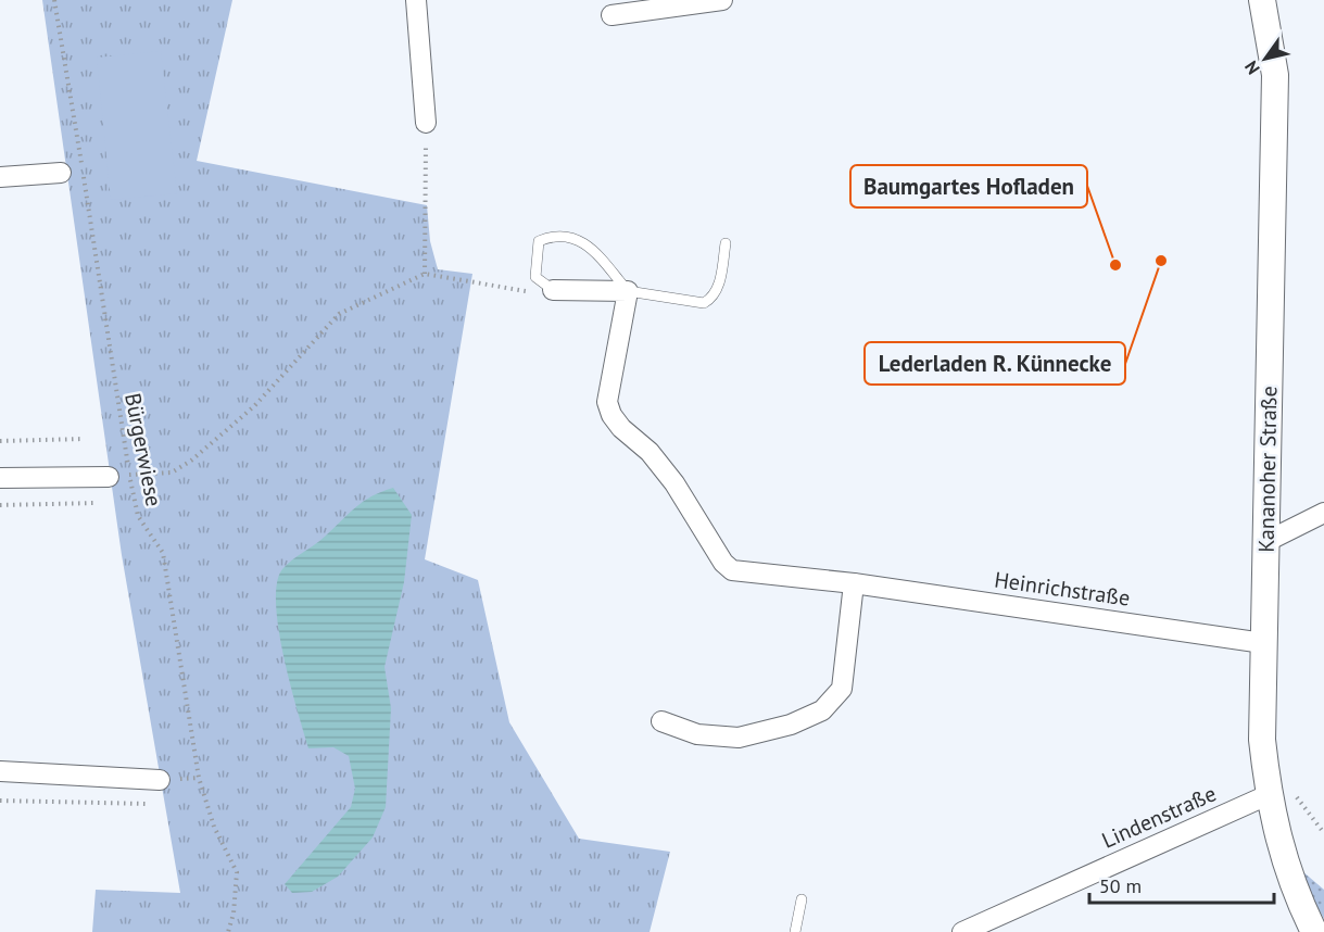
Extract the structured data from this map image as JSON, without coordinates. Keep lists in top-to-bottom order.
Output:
{
  "streets": {
    "street": ["Kananoher Straße", "Heinrichstraße", "Lindenstraße"],
    "path": ["Bürgerwiese"]
  },
  "crossings": [
    ["Kananoher Straße", "Heinrichstraße"],
    ["Kananoher Straße", "Lindenstraße"]
  ],
  "places": ["Lederladen R. Künnecke", "Baumgartes Hofladen"],
  "scale_bar": "50 m",
  "north": "bottom left"
}
